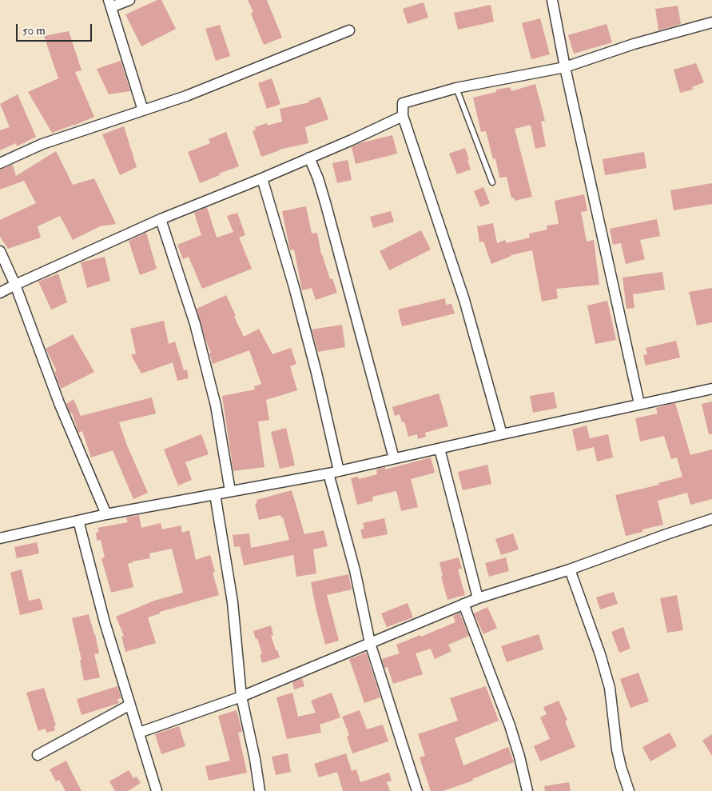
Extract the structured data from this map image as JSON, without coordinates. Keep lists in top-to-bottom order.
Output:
{
  "scale_bar": "50 m"
}
